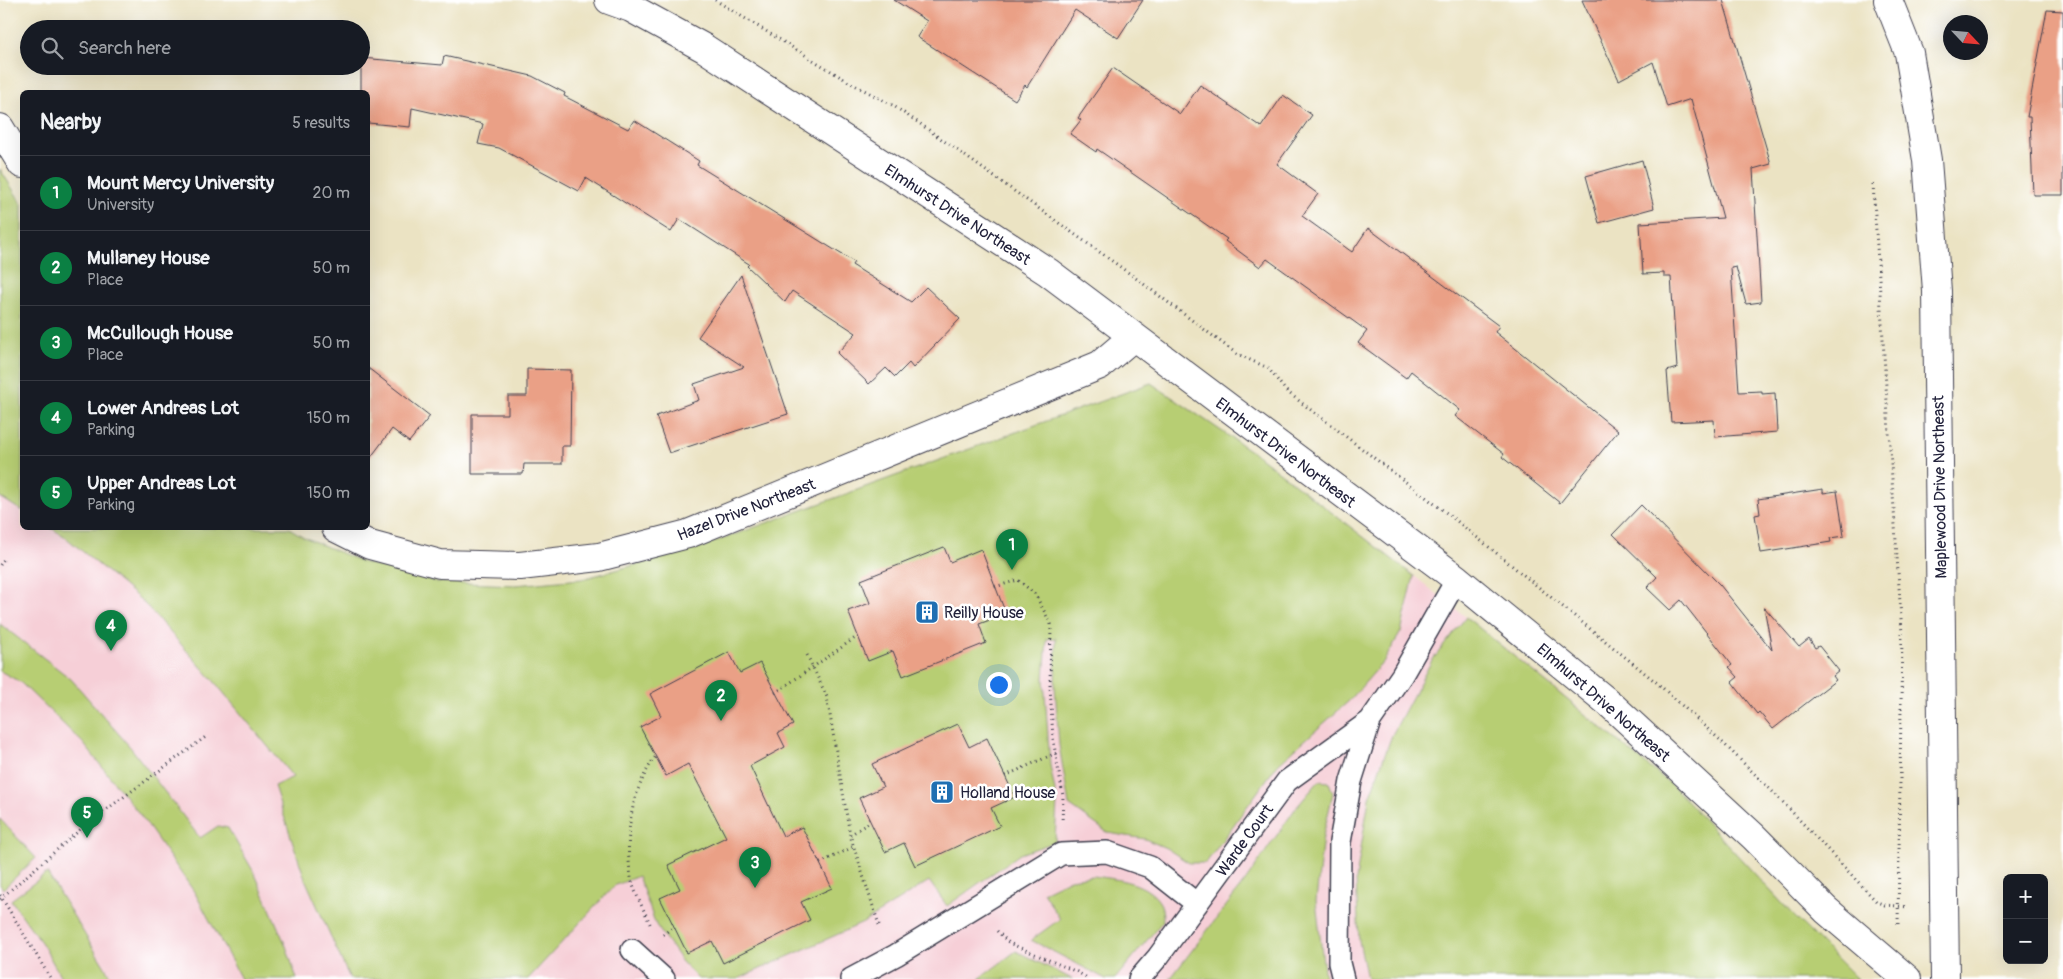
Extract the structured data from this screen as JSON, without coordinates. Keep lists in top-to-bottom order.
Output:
{
  "streets": {
    "street": ["Elmhurst Drive Northeast", "Maplewood Drive Northeast", "Hazel Drive Northeast"],
    "lane": ["Warde Court"]
  },
  "crossings": [
    ["Elmhurst Drive Northeast", "Hazel Drive Northeast"]
  ],
  "places": {
    "building": ["Reilly House", "Holland House"]
  },
  "north": "bottom right",
  "page": {
    "search": "Search here",
    "heading": ["Nearby", "5 results"],
    "list": [
      {
        "mark": "1",
        "name": "Mount Mercy University",
        "note": "University",
        "value": "20 m"
      },
      {
        "mark": "2",
        "name": "Mullaney House",
        "note": "Place",
        "value": "50 m"
      },
      {
        "mark": "3",
        "name": "McCullough House",
        "note": "Place",
        "value": "50 m"
      },
      {
        "mark": "4",
        "name": "Lower Andreas Lot",
        "note": "Parking",
        "value": "150 m"
      },
      {
        "mark": "5",
        "name": "Upper Andreas Lot",
        "note": "Parking",
        "value": "150 m"
      }
    ],
    "pins": [
      "1",
      "4",
      "2",
      "5",
      "3"
    ],
    "map_buttons": ["+", "−"]
  }
}
